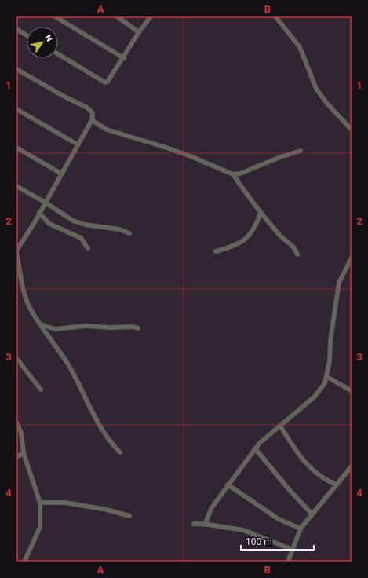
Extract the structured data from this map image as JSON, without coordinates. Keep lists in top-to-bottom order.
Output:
{
  "scale_bar": "100 m",
  "north": "top right",
  "grid": {
    "columns": ["A", "B"],
    "rows": [
      "1",
      "2",
      "3",
      "4"
    ]
  }
}
